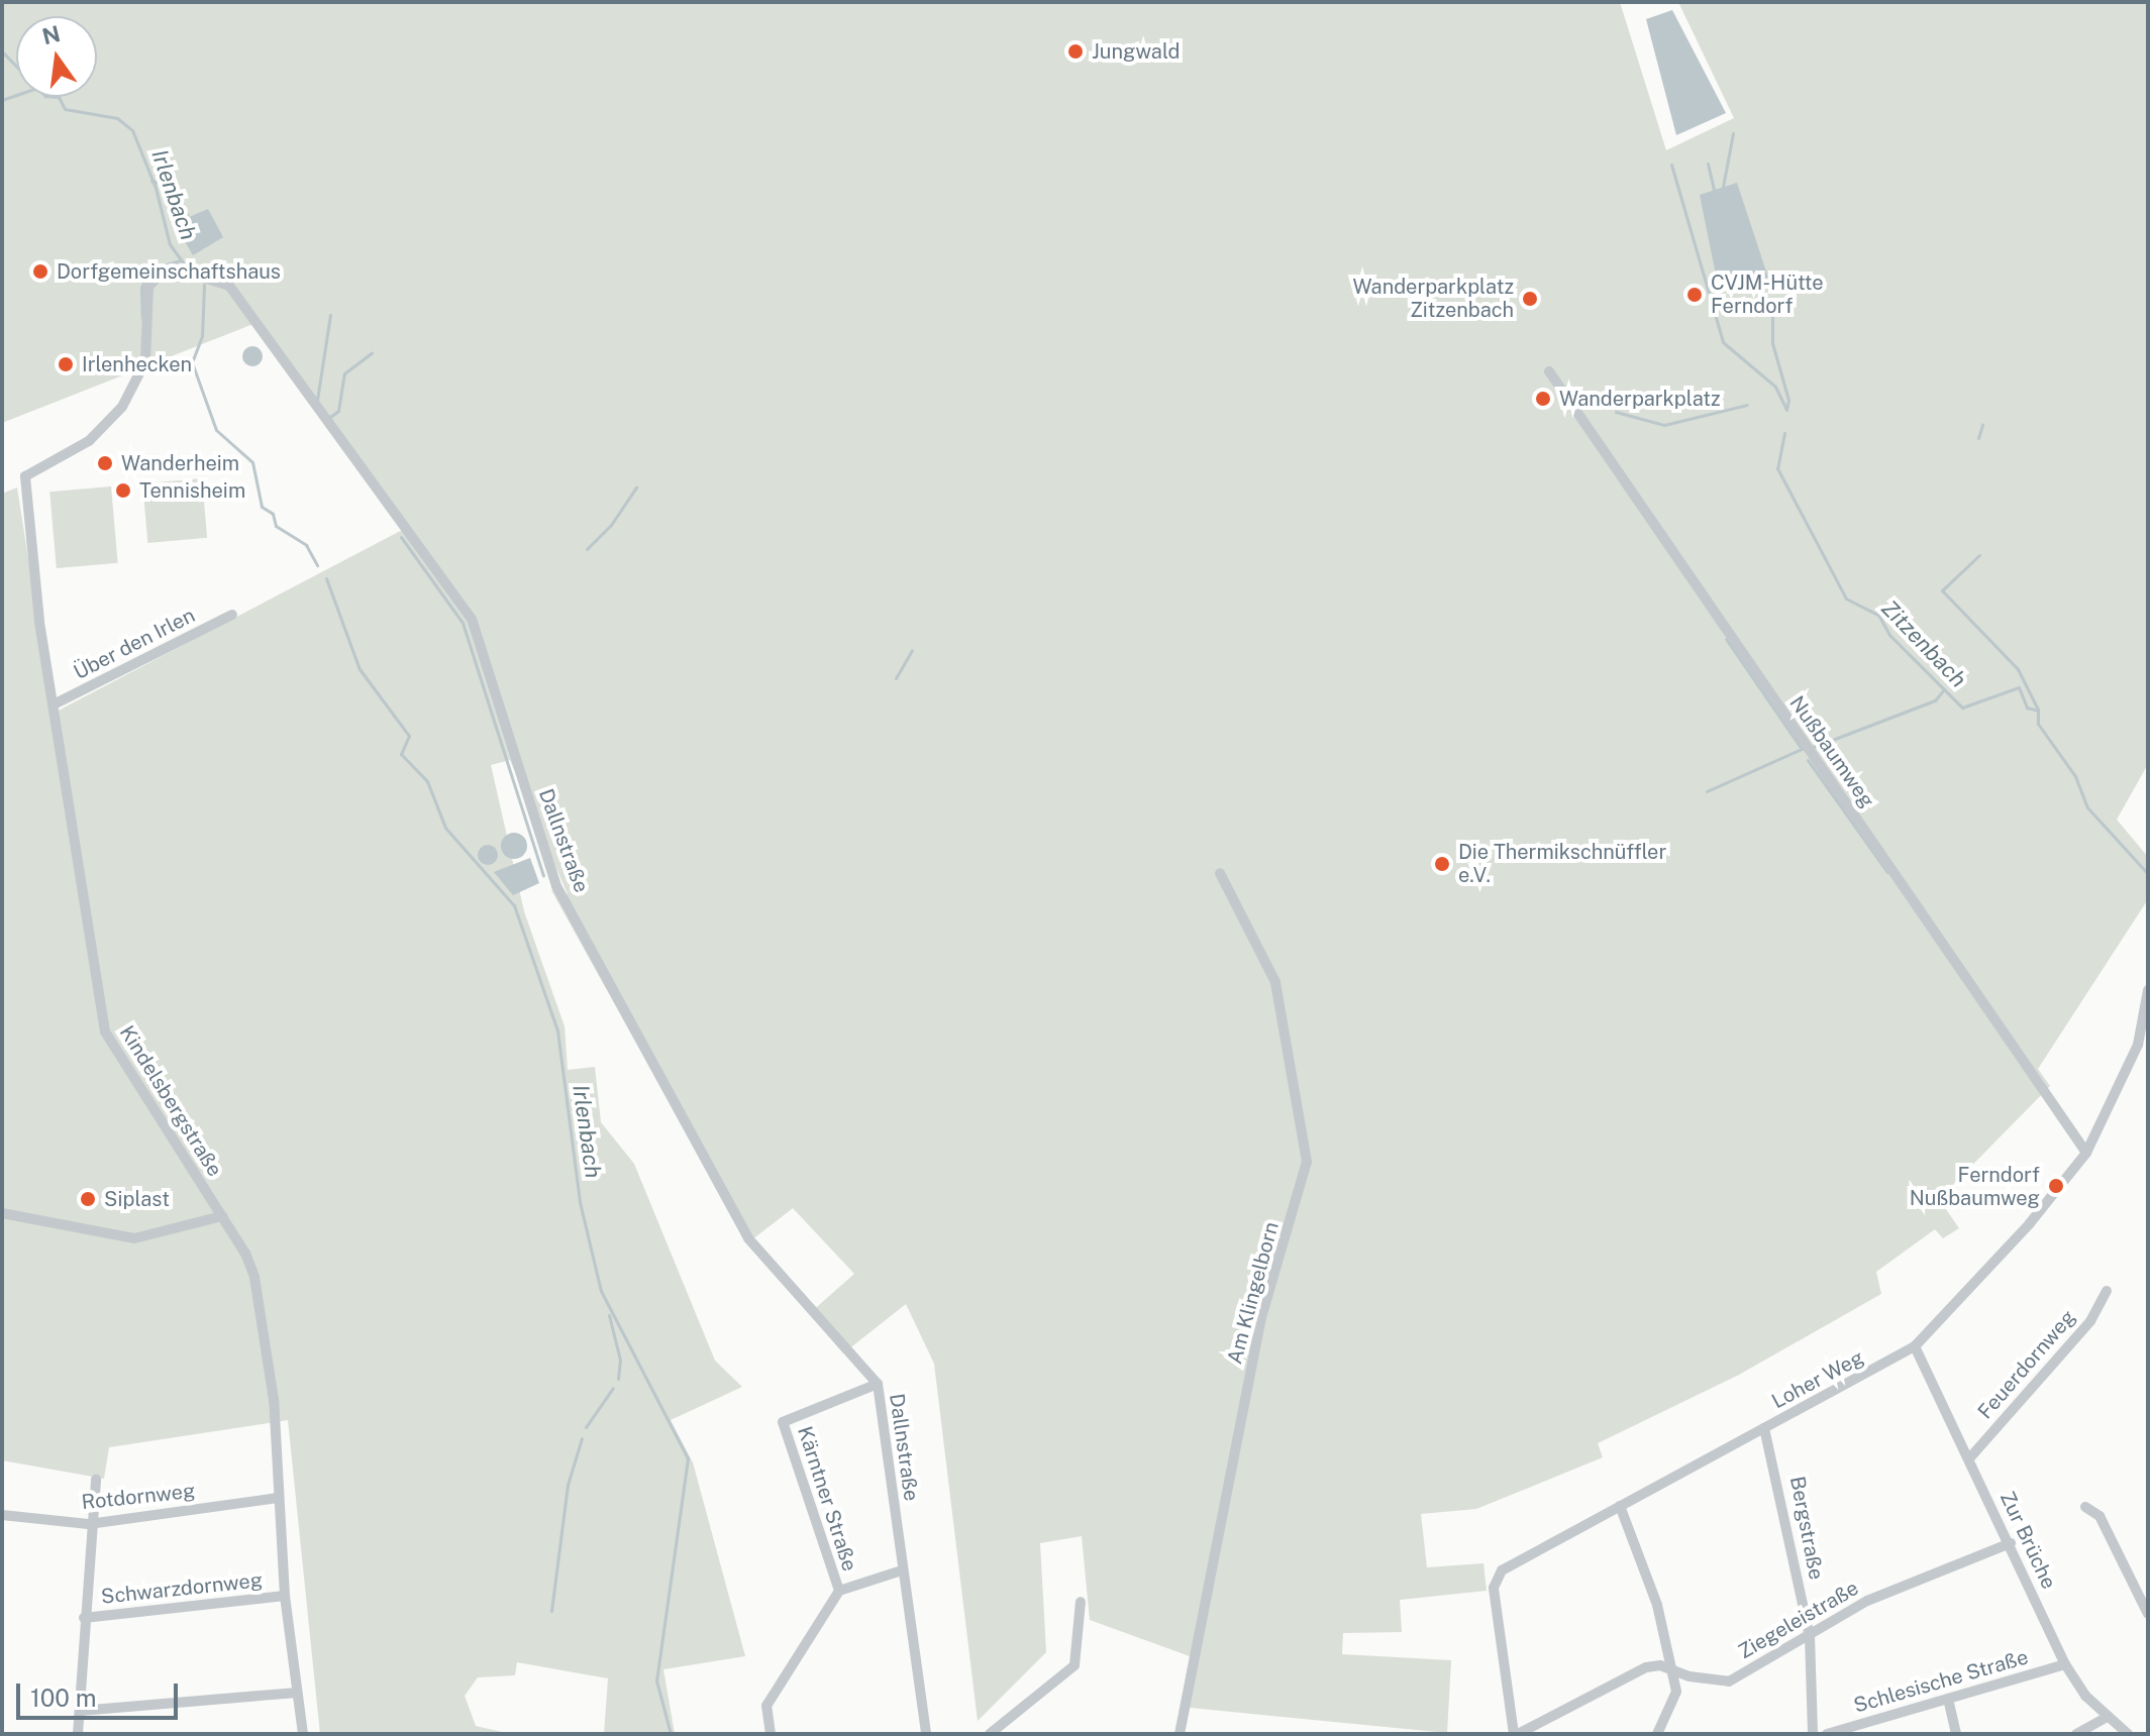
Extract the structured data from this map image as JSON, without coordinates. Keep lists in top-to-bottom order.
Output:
{
  "streets": {
    "street": [
      "Über den Irlen",
      "Nußbaumweg",
      "Dallnstraße",
      "Kindelsbergstraße",
      "Am Klingelborn",
      "Feuerdornweg",
      "Loher Weg",
      "Rotdornweg",
      "Kärntner Straße",
      "Bergstraße",
      "Zur Brüche",
      "Schwarzdornweg",
      "Ziegeleistraße",
      "Schlesische Straße"
    ]
  },
  "crossings": [
    ["Über den Irlen", "Kindelsbergstraße"],
    ["Nußbaumweg", "Loher Weg"],
    ["Dallnstraße", "Kindelsbergstraße"],
    ["Dallnstraße", "Kärntner Straße"],
    ["Kindelsbergstraße", "Rotdornweg"],
    ["Kindelsbergstraße", "Schwarzdornweg"],
    ["Feuerdornweg", "Zur Brüche"],
    ["Loher Weg", "Bergstraße"],
    ["Loher Weg", "Zur Brüche"],
    ["Loher Weg", "Ziegeleistraße"],
    ["Bergstraße", "Ziegeleistraße"],
    ["Zur Brüche", "Ziegeleistraße"],
    ["Zur Brüche", "Schlesische Straße"]
  ],
  "water": ["Irlenbach", "Zitzenbach"],
  "places": [
    "Jungwald",
    "Dorfgemeinschaftshaus",
    "CVJM-Hütte Ferndorf",
    "Wanderparkplatz Zitzenbach",
    "Irlenhecken",
    "Wanderparkplatz",
    "Wanderheim",
    "Tennisheim",
    "Die Thermikschnüffler e.V.",
    "Ferndorf Nußbaumweg",
    "Siplast"
  ],
  "scale_bar": "100 m",
  "north": "top"
}
